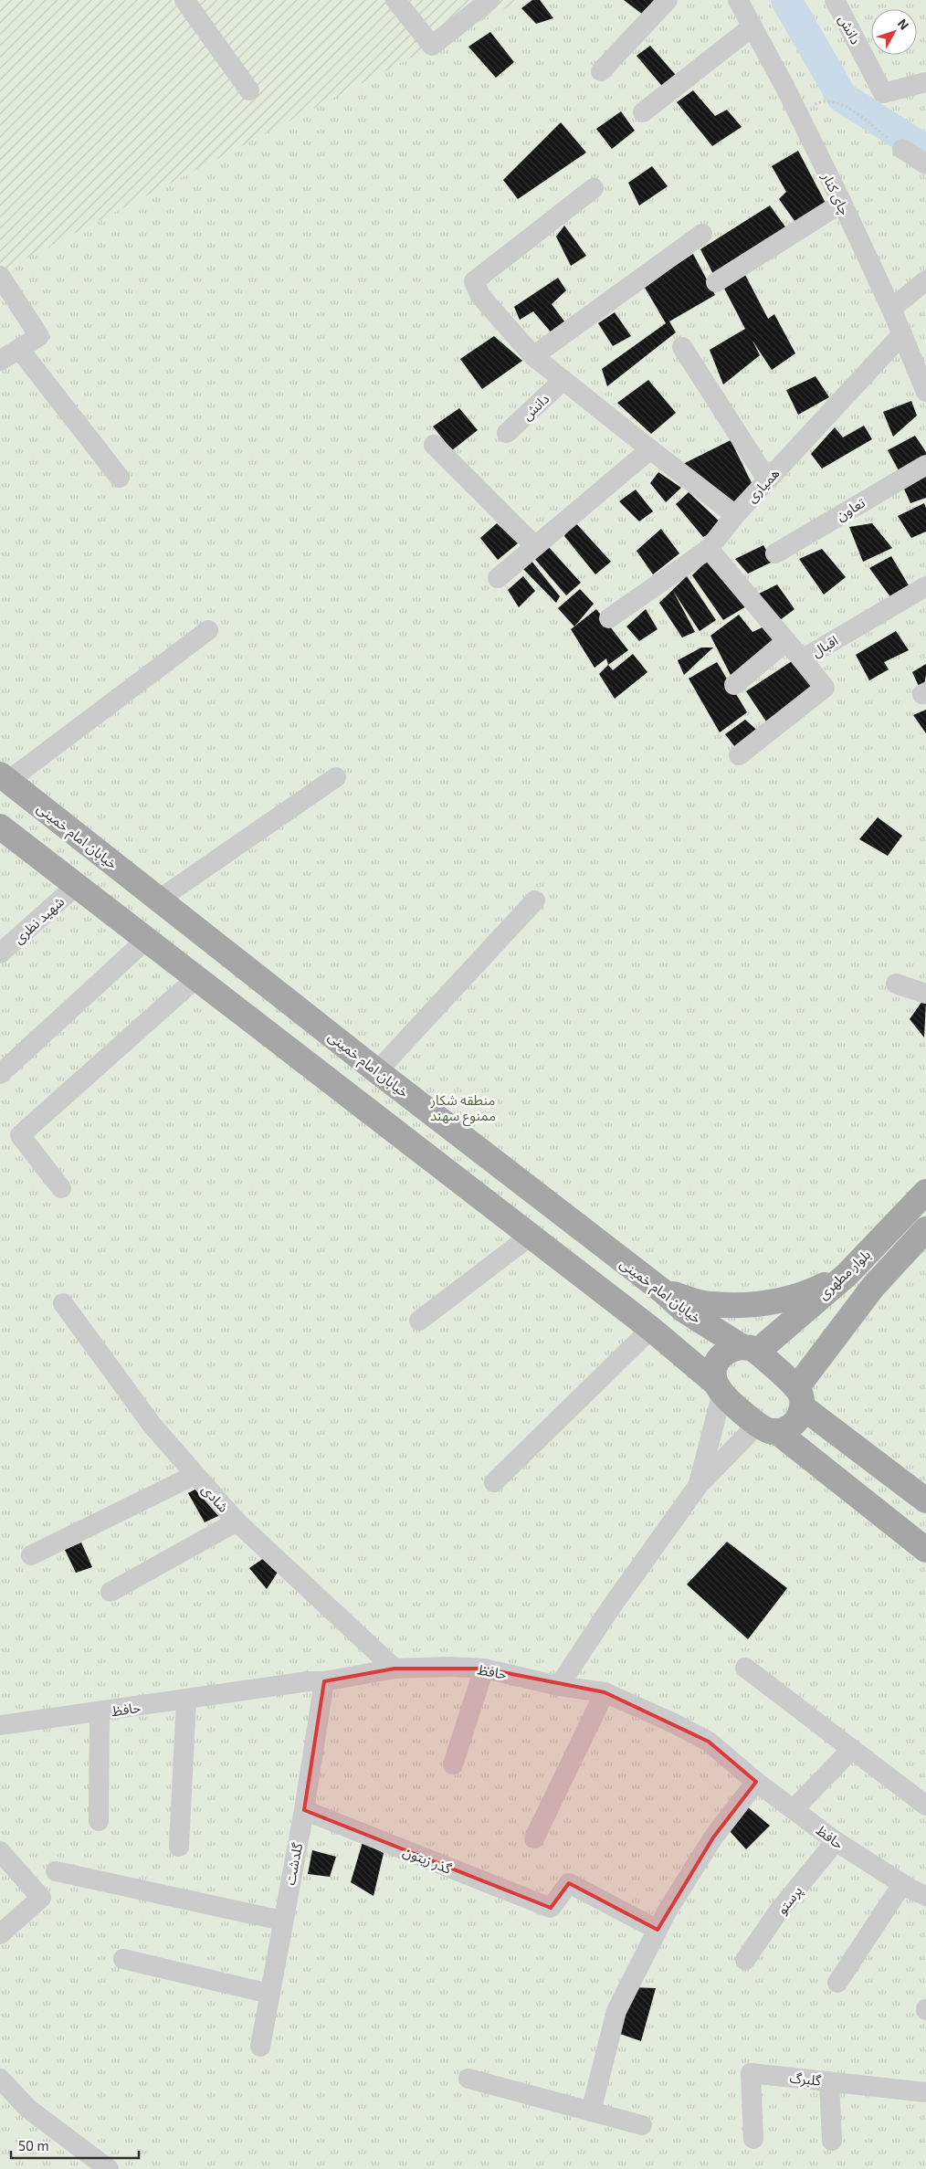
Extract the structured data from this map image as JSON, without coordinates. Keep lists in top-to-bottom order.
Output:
{
  "streets": {
    "main road": ["خیابان امام خمینی", "بلوار مطهری"],
    "street": [
      "دانش",
      "چای کنار",
      "همیاری",
      "تعاون",
      "اقبال",
      "شهید نظری",
      "شادی",
      "حافظ",
      "گذر زیتون",
      "گلدشت",
      "پرستو",
      "گلبرگ"
    ]
  },
  "crossings": [
    ["چای کنار", "همیاری"],
    ["همیاری", "اقبال"],
    ["خیابان امام خمینی", "بلوار مطهری"],
    ["شادی", "حافظ"],
    ["حافظ", "گلدشت"],
    ["حافظ", "پرستو"],
    ["گذر زیتون", "گلدشت"]
  ],
  "parks": ["منطقه شکار ممنوع سهند"],
  "scale_bar": "50 m",
  "north": "top right"
}
